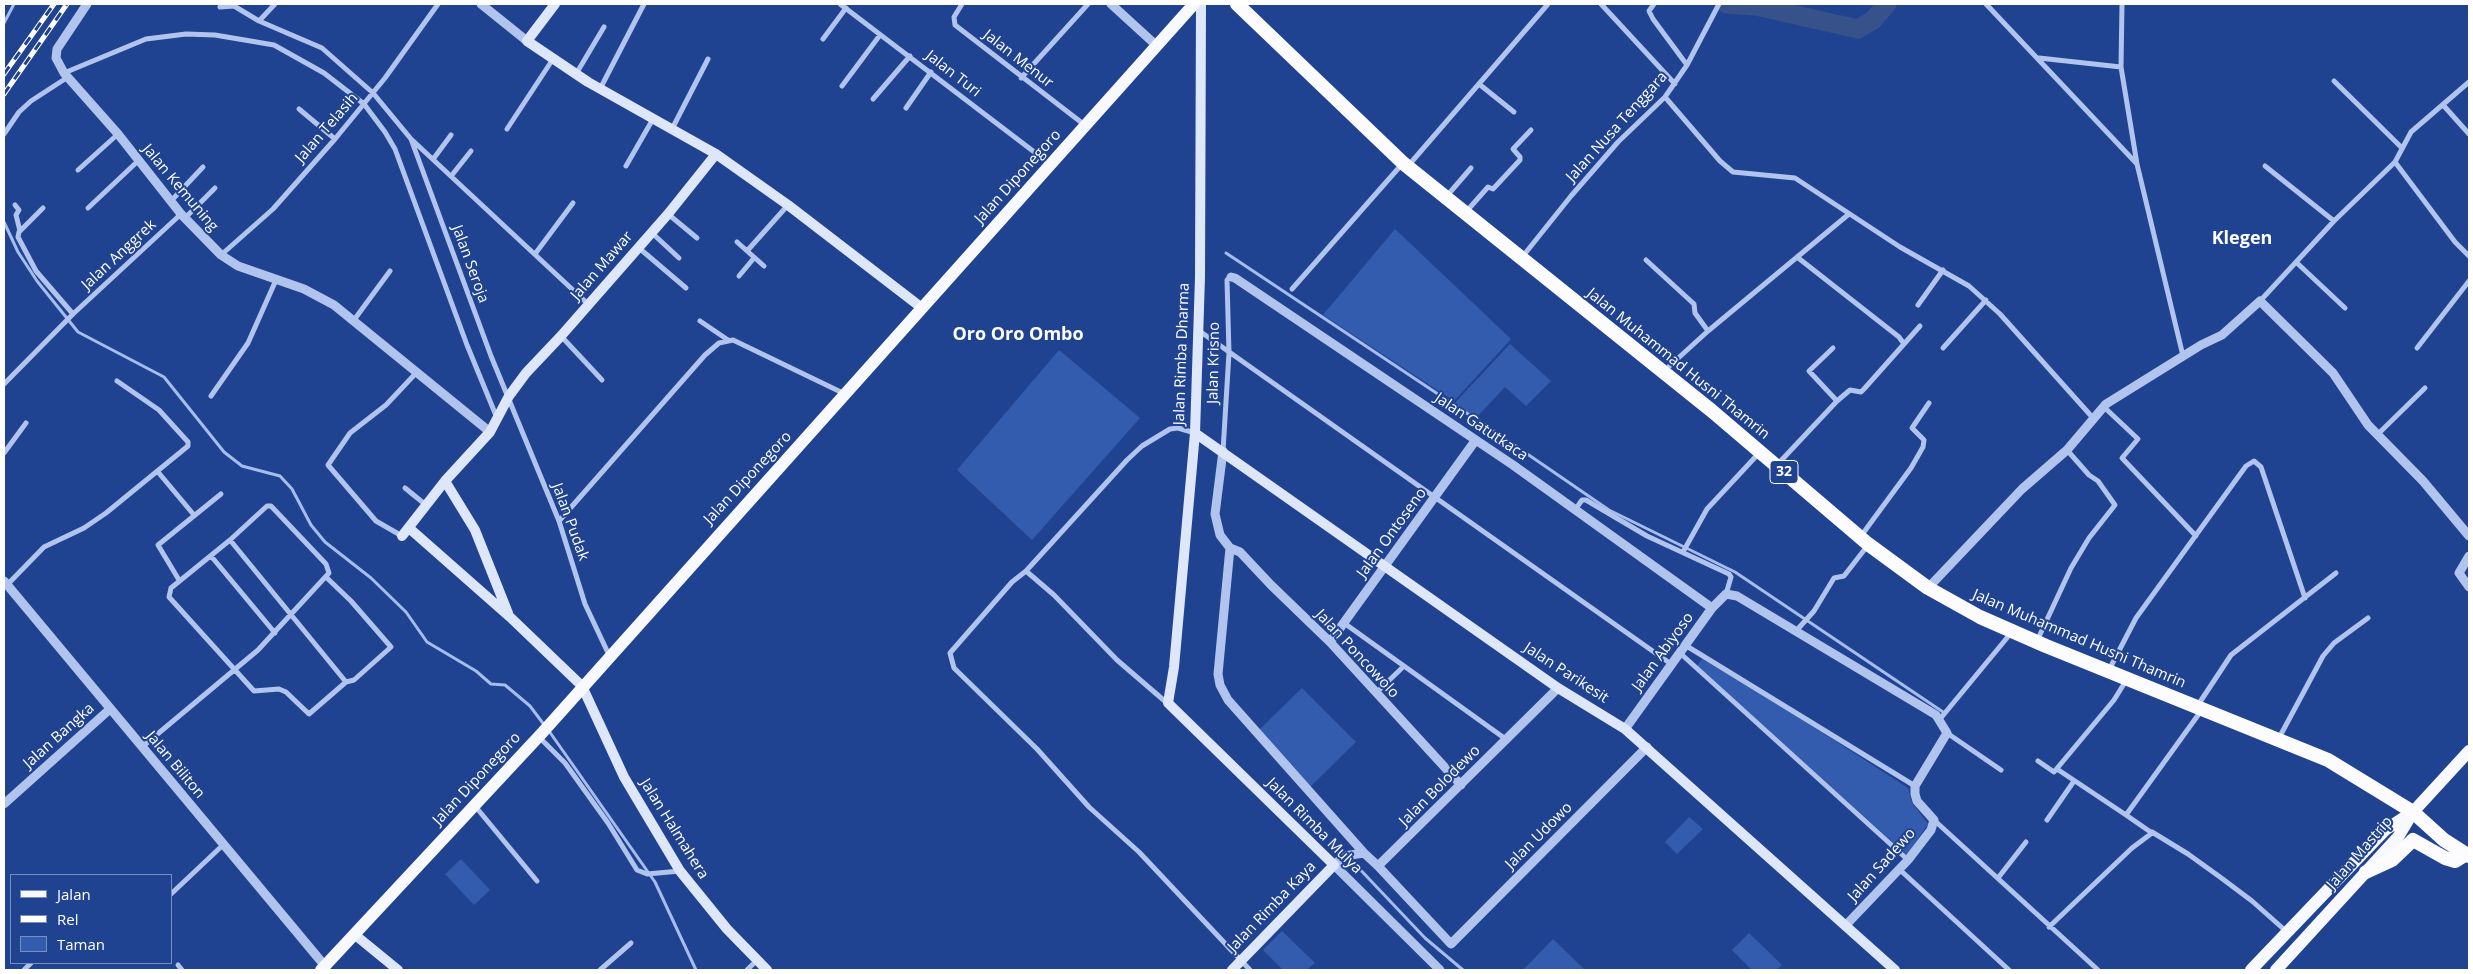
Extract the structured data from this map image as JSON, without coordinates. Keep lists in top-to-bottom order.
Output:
{
  "streets": {
    "highway": ["Jalan Muhammad Husni Thamrin", "32"],
    "main road": [
      "Jalan Diponegoro",
      "Jalan Mawar",
      "Jalan Rimba Dharma",
      "Jalan Parikesit",
      "Jalan Rimba Mulya",
      "Jalan Halmahera",
      "Jalan Mastrip",
      "Jalan Rimba Kaya"
    ],
    "street": [
      "Jalan Menur",
      "Jalan Turi",
      "Jalan Nusa Tenggara",
      "Jalan Telasih",
      "Jalan Kemuning",
      "Jalan Anggrek",
      "Jalan Seroja",
      "Jalan Krisno",
      "Jalan Gatutkaca",
      "Jalan Pudak",
      "Jalan Ontoseno",
      "Jalan Abiyoso",
      "Jalan Poncowolo",
      "Jalan Bangka",
      "Jalan Biliton",
      "Jalan Bolodewo",
      "Jalan Udowo",
      "Jalan Sadewo"
    ]
  },
  "crossings": [
    ["Jalan Menur", "Jalan Diponegoro"],
    ["Jalan Turi", "Jalan Diponegoro"],
    ["Jalan Nusa Tenggara", "Jalan Muhammad Husni Thamrin"],
    ["Jalan Telasih", "Jalan Kemuning"],
    ["Jalan Diponegoro", "Jalan Pudak"],
    ["Jalan Diponegoro", "Jalan Biliton"],
    ["Jalan Diponegoro", "Jalan Halmahera"],
    ["Jalan Kemuning", "Jalan Anggrek"],
    ["Jalan Kemuning", "Jalan Mawar"],
    ["Jalan Seroja", "Jalan Mawar"],
    ["Jalan Seroja", "Jalan Pudak"],
    ["Jalan Mawar", "Jalan Pudak"],
    ["Jalan Rimba Dharma", "Jalan Parikesit"],
    ["Jalan Rimba Dharma", "Jalan Rimba Mulya"],
    ["Jalan Krisno", "Jalan Gatutkaca"],
    ["Jalan Krisno", "Jalan Parikesit"],
    ["Jalan Muhammad Husni Thamrin", "32"],
    ["Jalan Muhammad Husni Thamrin", "Jalan Mastrip"],
    ["Jalan Gatutkaca", "Jalan Ontoseno"],
    ["Jalan Gatutkaca", "Jalan Abiyoso"],
    ["32", "Jalan Mastrip"],
    ["Jalan Ontoseno", "Jalan Poncowolo"],
    ["Jalan Ontoseno", "Jalan Parikesit"],
    ["Jalan Abiyoso", "Jalan Parikesit"],
    ["Jalan Poncowolo", "Jalan Bolodewo"],
    ["Jalan Parikesit", "Jalan Bolodewo"],
    ["Jalan Parikesit", "Jalan Udowo"],
    ["Jalan Parikesit", "Jalan Sadewo"],
    ["Jalan Bangka", "Jalan Biliton"],
    ["Jalan Bolodewo", "Jalan Udowo"],
    ["Jalan Rimba Mulya", "Jalan Rimba Kaya"]
  ],
  "districts": ["Klegen", "Oro Oro Ombo"],
  "legend": ["Jalan", "Rel", "Taman"]
}
